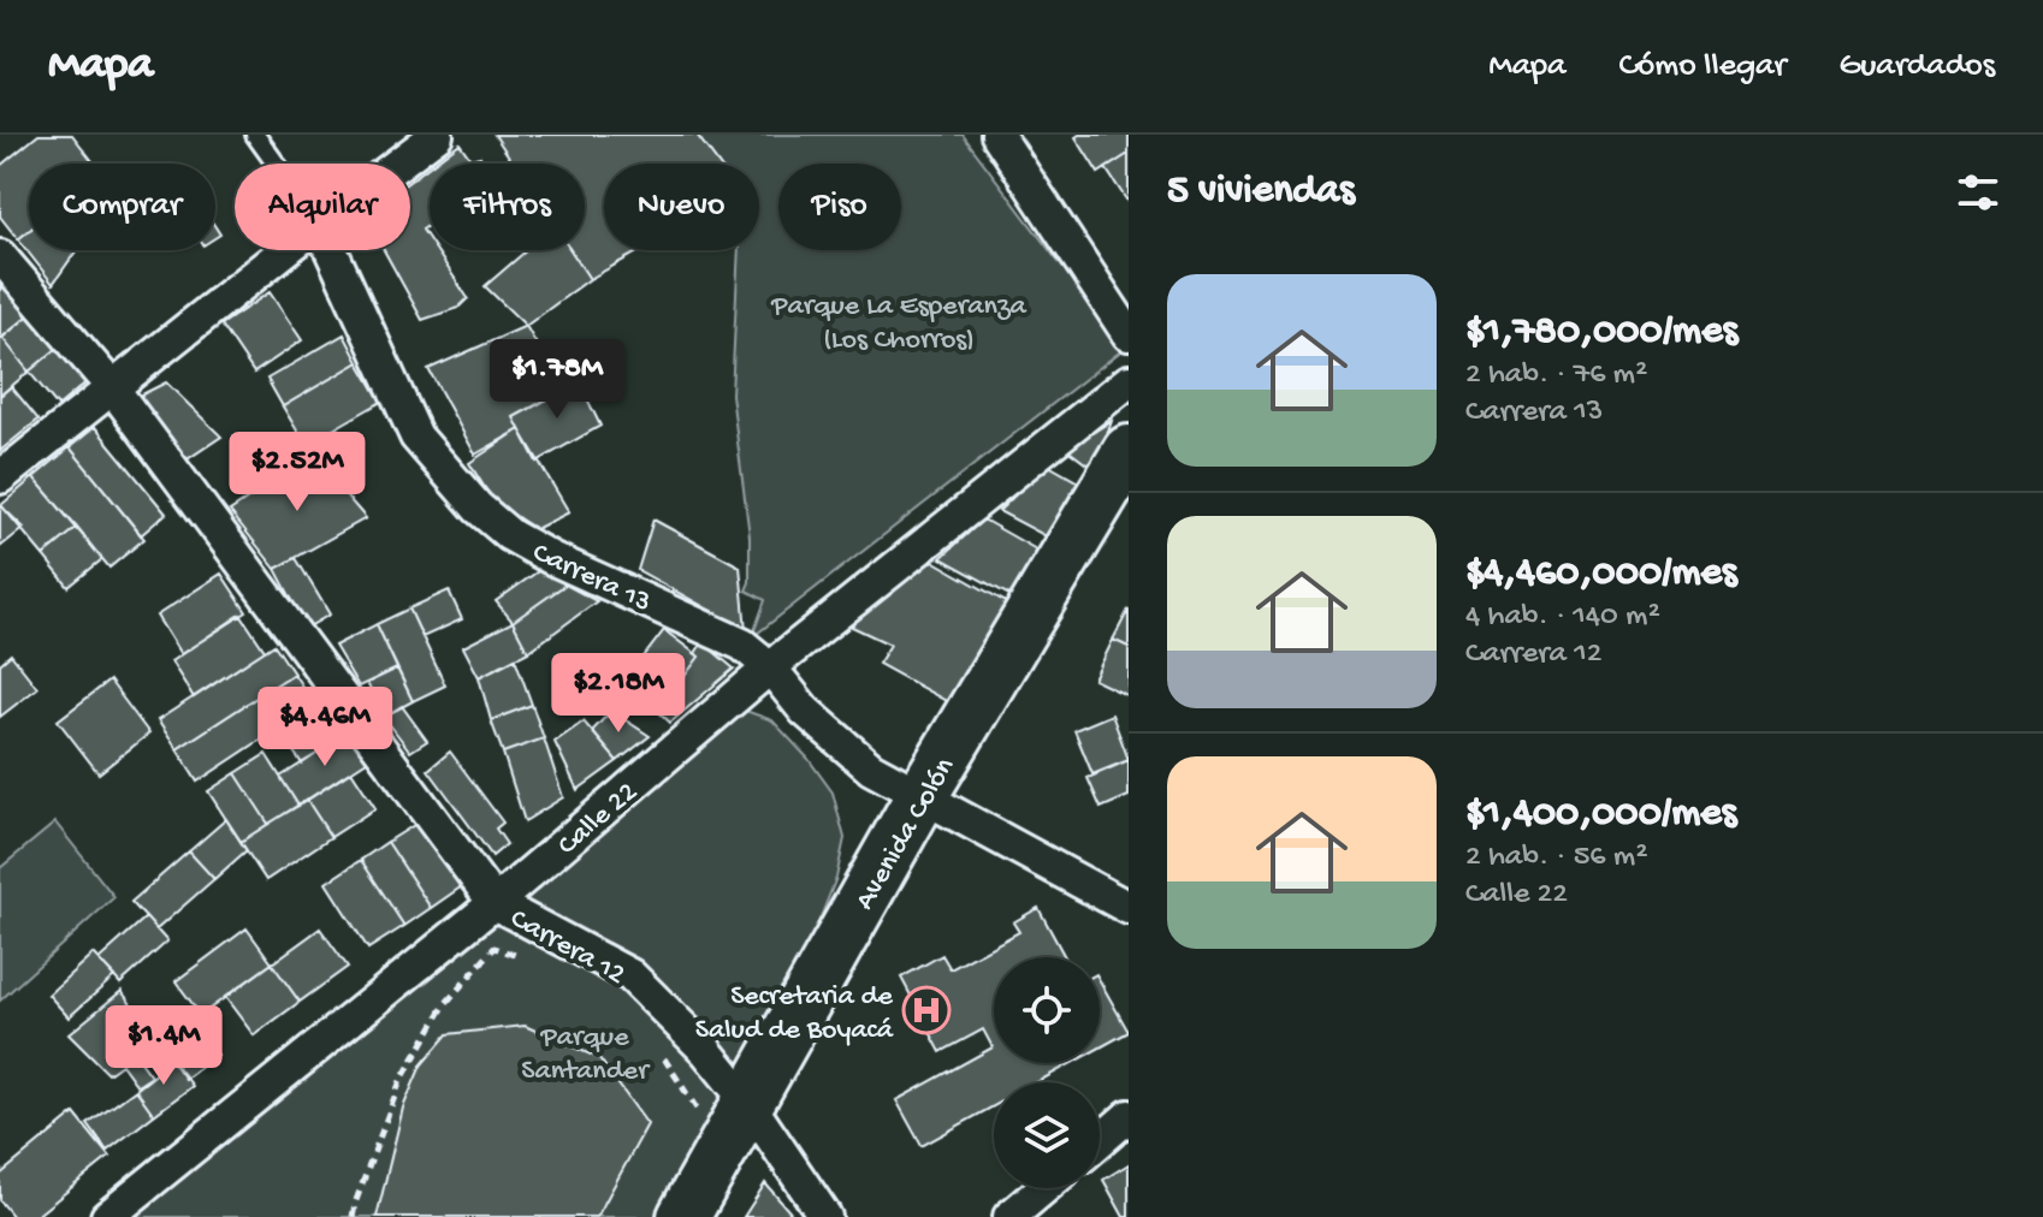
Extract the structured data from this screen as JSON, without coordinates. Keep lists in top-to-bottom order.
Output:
{
  "streets": {
    "main road": ["Avenida Colón"],
    "street": ["Carrera 13", "Calle 22", "Carrera 12"]
  },
  "crossings": [
    ["Carrera 13", "Calle 22"],
    ["Carrera 13", "Avenida Colón"],
    ["Calle 22", "Carrera 12"],
    ["Avenida Colón", "Carrera 12"]
  ],
  "parks": ["Parque La Esperanza (Los Chorros)", "Parque Santander"],
  "places": {
    "hospital": ["Secretaria de Salud de Boyacá"]
  },
  "page": {
    "header": "Mapa",
    "nav": ["Mapa", "Cómo llegar", "Guardados"],
    "heading": "5 viviendas",
    "chip": [
      "Comprar",
      "Alquilar",
      "Filtros",
      "Nuevo",
      "Piso"
    ],
    "list": [
      {
        "name": "$1,780,000/mes",
        "note": "2 hab. · 76 m² · Carrera 13"
      },
      {
        "name": "$4,460,000/mes",
        "note": "4 hab. · 140 m² · Carrera 12"
      },
      {
        "name": "$1,400,000/mes",
        "note": "2 hab. · 56 m² · Calle 22"
      }
    ],
    "price": [
      "$1.78M",
      "$2.52M",
      "$2.18M",
      "$4.46M",
      "$1.4M"
    ]
  }
}
